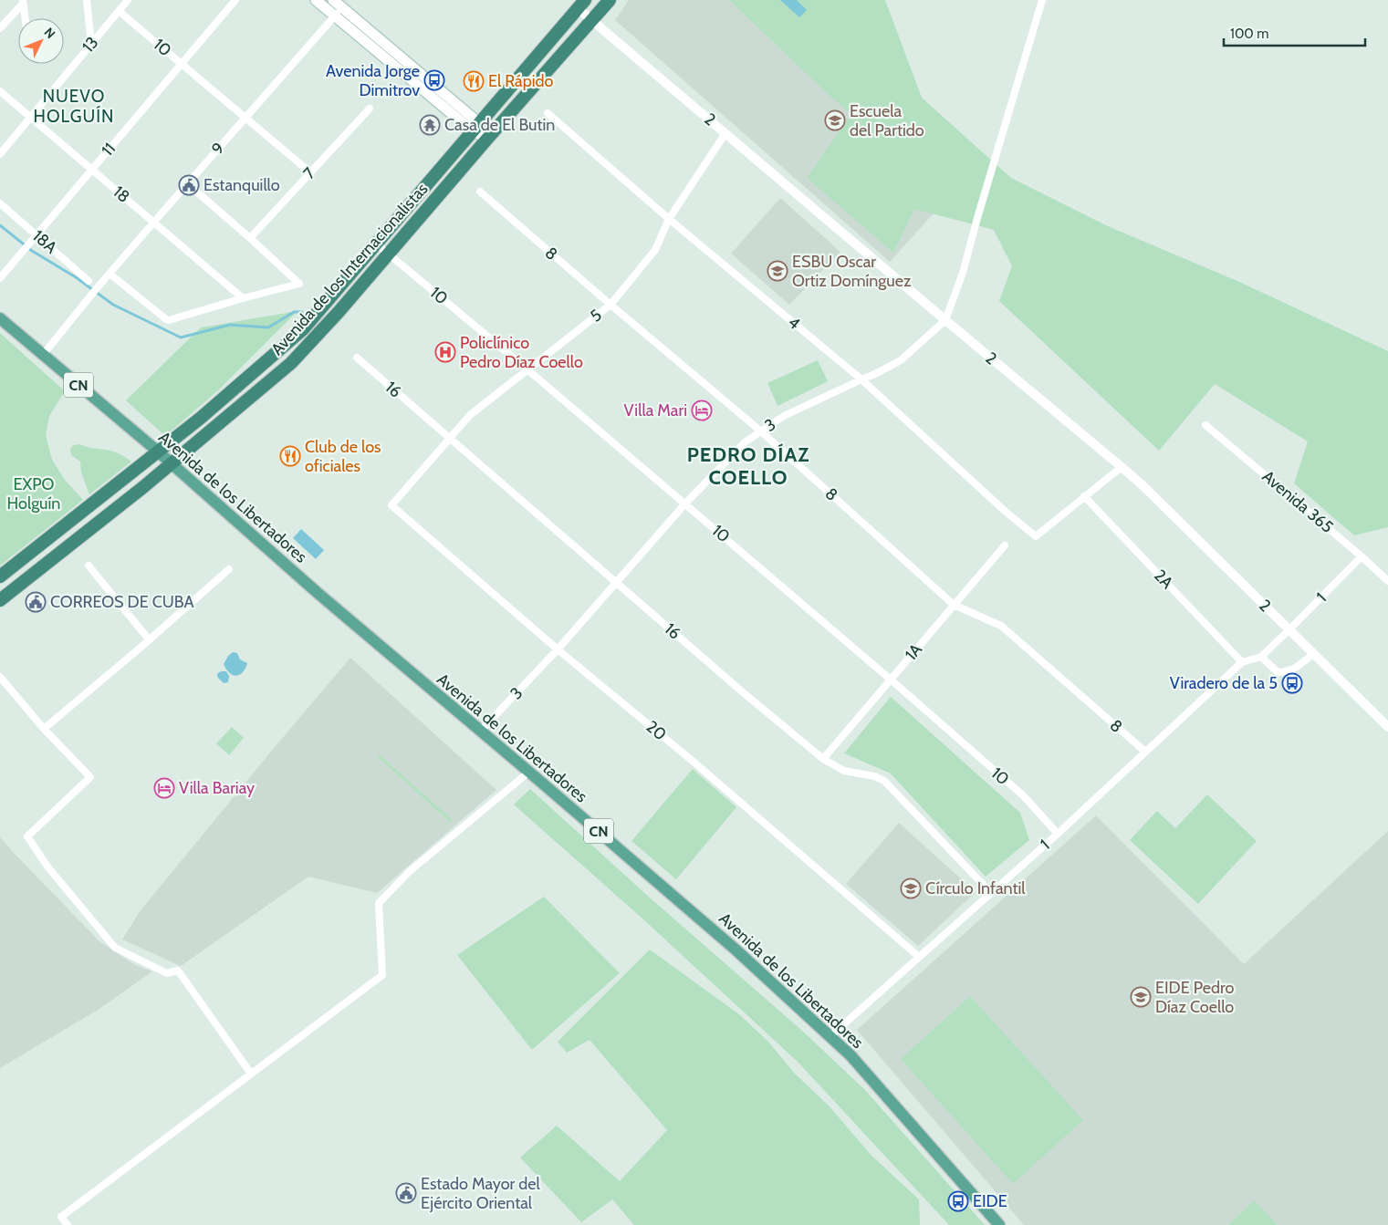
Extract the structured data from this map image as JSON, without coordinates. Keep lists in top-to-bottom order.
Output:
{
  "streets": {
    "highway": ["Avenida de los Internacionalistas"],
    "main road": ["CN", "Avenida de los Libertadores"],
    "street": [
      "13",
      "10",
      "2",
      "9",
      "11",
      "7",
      "18",
      "18A",
      "8",
      "5",
      "4",
      "16",
      "3",
      "Avenida 365",
      "2A",
      "1",
      "1A",
      "20"
    ]
  },
  "crossings": [
    ["13", "10"],
    ["13", "18"],
    ["10", "9"],
    ["10", "11"],
    ["10", "7"],
    ["10", "Avenida de los Internacionalistas"],
    ["10", "5"],
    ["10", "3"],
    ["10", "1"],
    ["10", "1A"],
    ["2", "Avenida de los Internacionalistas"],
    ["2", "5"],
    ["2", "3"],
    ["2", "1"],
    ["9", "18"],
    ["9", "Avenida de los Libertadores"],
    ["11", "18"],
    ["11", "18A"],
    ["8", "5"],
    ["8", "3"],
    ["8", "1"],
    ["8", "1A"],
    ["Avenida de los Internacionalistas", "Avenida de los Libertadores"],
    ["5", "4"],
    ["5", "16"],
    ["5", "20"],
    ["4", "3"],
    ["4", "2A"],
    ["16", "3"],
    ["16", "1"],
    ["16", "1A"],
    ["3", "Avenida de los Libertadores"],
    ["3", "20"],
    ["Avenida de los Libertadores", "1"],
    ["Avenida 365", "1"],
    ["2A", "1"],
    ["1", "20"]
  ],
  "districts": ["NUEVO HOLGUÍN", "PEDRO DÍAZ COELLO"],
  "parks": ["EXPO Holguín"],
  "places": {
    "bus stop": ["Avenida Jorge Dimitrov", "Viradero de la 5", "EIDE"],
    "restaurant": ["El Rápido", "Club de los oficiales"],
    "school or university": [
      "Escuela del Partido",
      "ESBU Oscar Ortiz Domínguez",
      "Círculo Infantil",
      "EIDE Pedro Díaz Coello"
    ],
    "temple": ["Casa de El Butin"],
    "public building": ["Estanquillo", "CORREOS DE CUBA", "Estado Mayor del Ejército Oriental"],
    "hospital": ["Policlínico Pedro Díaz Coello"],
    "hotel": ["Villa Mari", "Villa Bariay"]
  },
  "scale_bar": "100 m",
  "north": "top right"
}
